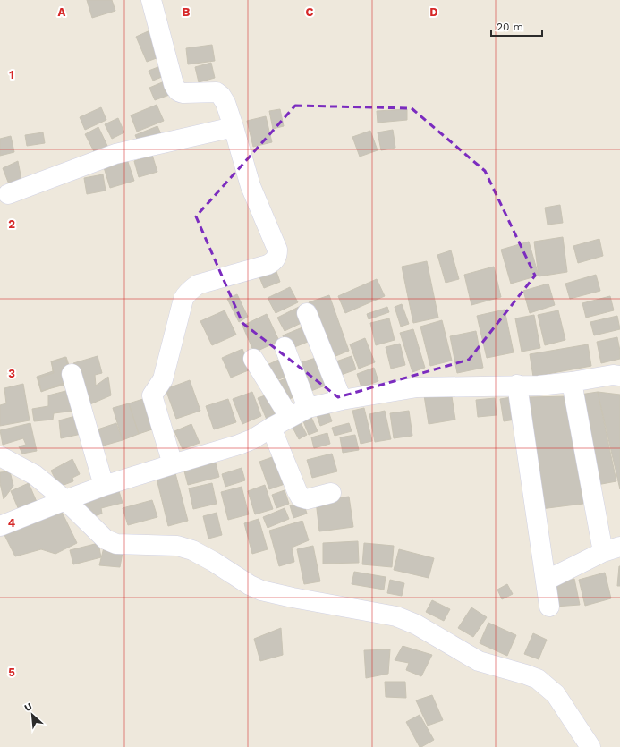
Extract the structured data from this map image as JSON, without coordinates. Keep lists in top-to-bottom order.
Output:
{
  "scale_bar": "20 m",
  "north": "top left",
  "grid": {
    "columns": [
      "A",
      "B",
      "C",
      "D"
    ],
    "rows": [
      "1",
      "2",
      "3",
      "4",
      "5"
    ]
  }
}
